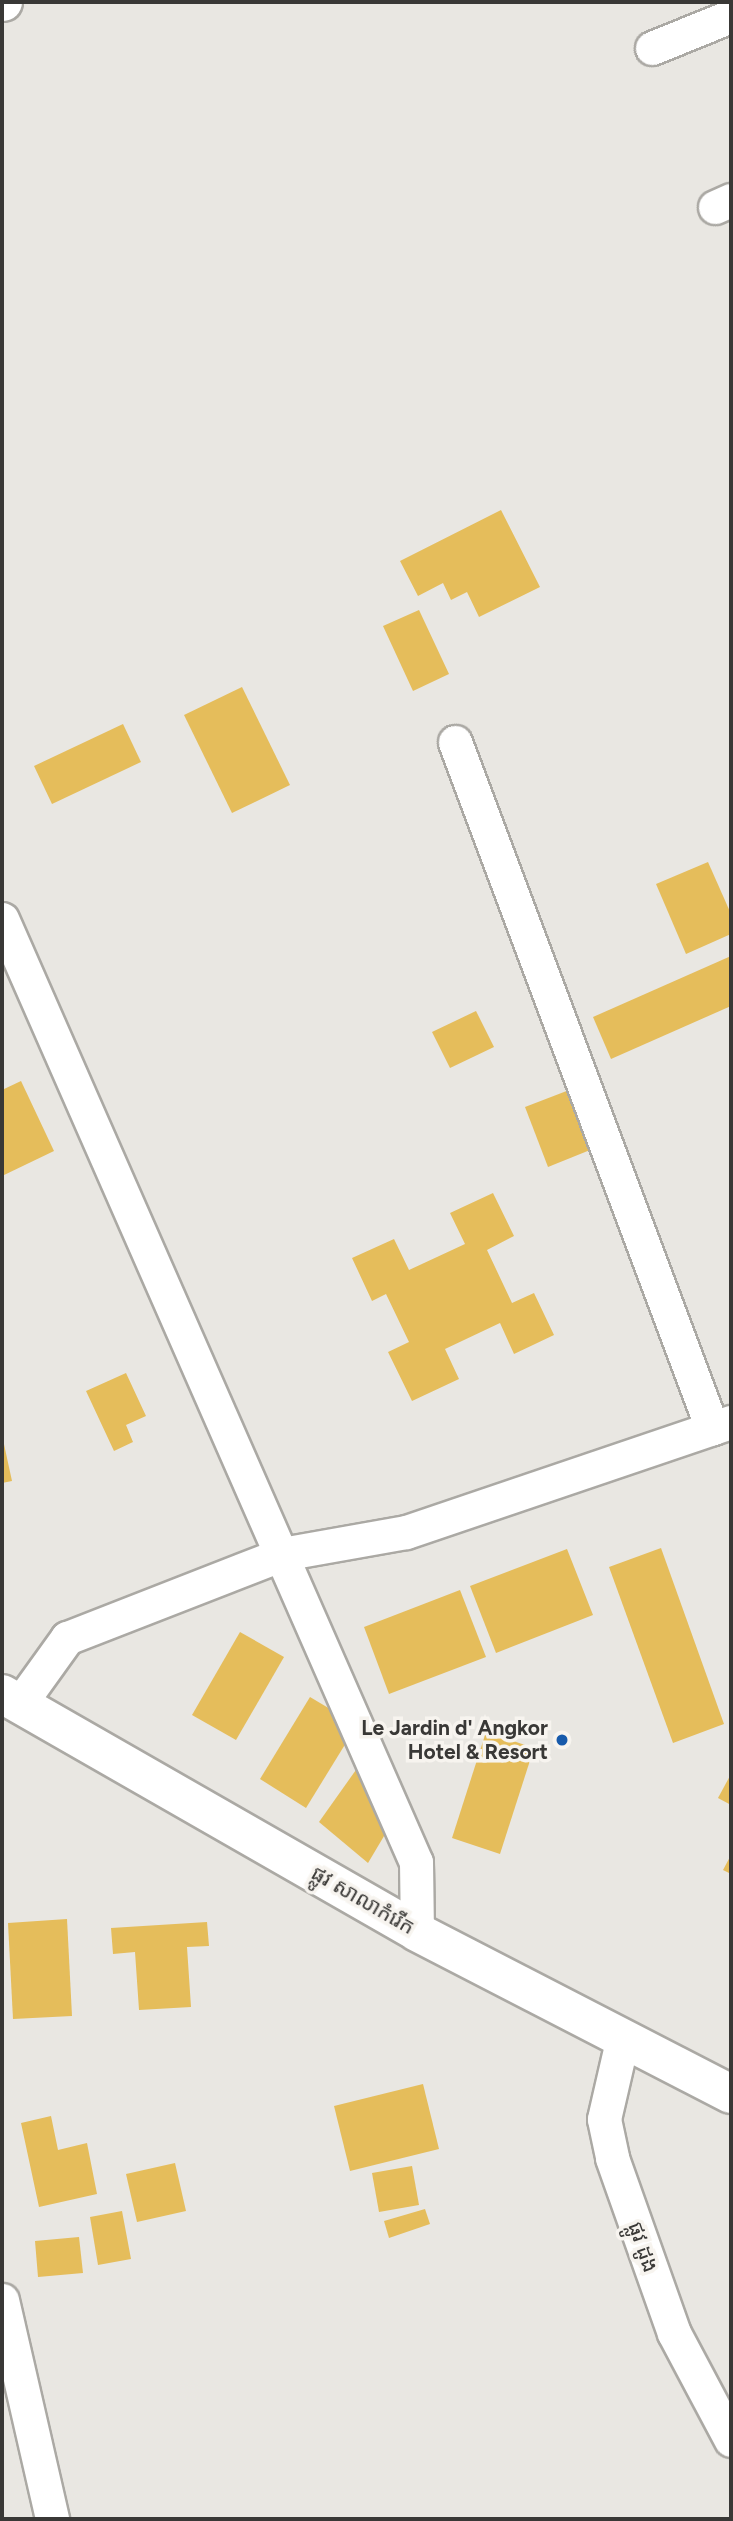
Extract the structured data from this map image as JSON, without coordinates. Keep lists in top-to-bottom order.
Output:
{
  "streets": {
    "street": ["ផ្លូវ សាលាកំរើក", "ផ្លូវ ដូង"]
  },
  "crossings": [
    ["ផ្លូវ សាលាកំរើក", "ផ្លូវ ដូង"]
  ],
  "places": ["Le Jardin d' Angkor Hotel & Resort"]
}
